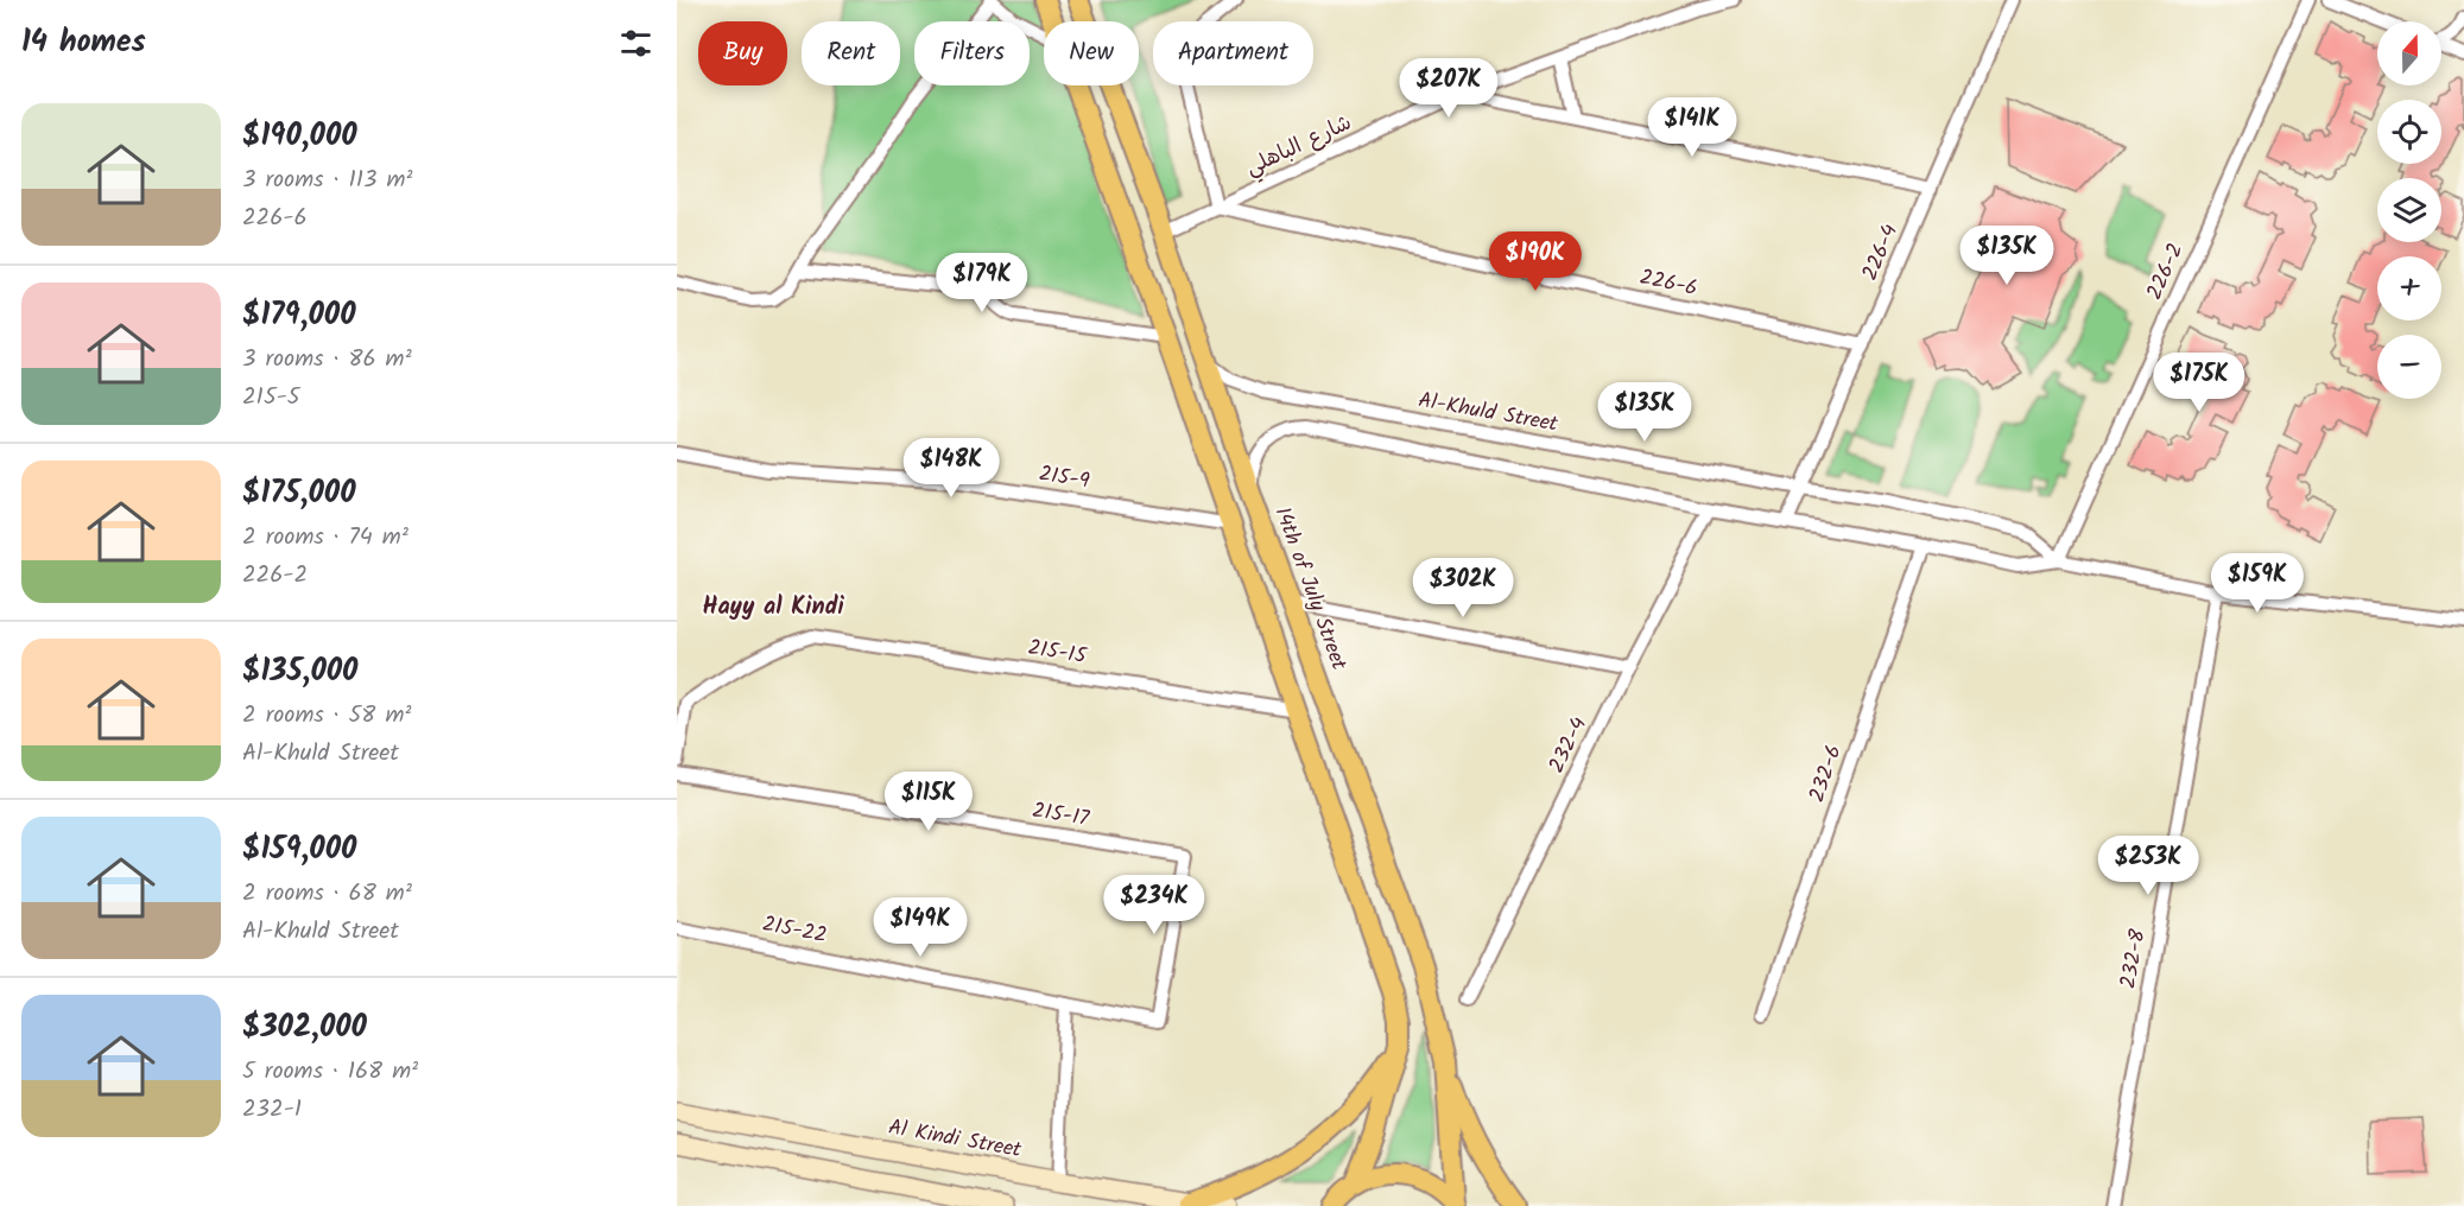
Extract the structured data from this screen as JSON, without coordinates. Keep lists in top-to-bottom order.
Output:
{
  "streets": {
    "main road": ["14th of July Street"],
    "street": [
      "شارع الباهلي",
      "226-4",
      "226-2",
      "226-6",
      "Al-Khuld Street",
      "215-9",
      "215-15",
      "232-4",
      "232-6",
      "215-17",
      "215-22",
      "232-8",
      "Al Kindi Street"
    ]
  },
  "crossings": [
    ["شارع الباهلي", "226-6"],
    ["شارع الباهلي", "14th of July Street"],
    ["226-4", "226-6"],
    ["226-4", "Al-Khuld Street"],
    ["226-2", "Al-Khuld Street"],
    ["Al-Khuld Street", "14th of July Street"],
    ["Al-Khuld Street", "232-4"],
    ["Al-Khuld Street", "232-6"],
    ["Al-Khuld Street", "232-8"],
    ["215-17", "215-22"]
  ],
  "districts": ["Hayy al Kindi"],
  "north": "top",
  "page": {
    "heading": "14 homes",
    "map_buttons": ["+", "−"],
    "chip": [
      "Buy",
      "Rent",
      "Filters",
      "New",
      "Apartment"
    ],
    "price": [
      "$207K",
      "$141K",
      "$135K",
      "$190K",
      "$179K",
      "$175K",
      "$135K",
      "$148K",
      "$159K",
      "$302K",
      "$115K",
      "$253K",
      "$234K",
      "$149K"
    ],
    "list": [
      {
        "name": "$190,000",
        "note": "3 rooms · 113 m² · 226-6"
      },
      {
        "name": "$179,000",
        "note": "3 rooms · 86 m² · 215-5"
      },
      {
        "name": "$175,000",
        "note": "2 rooms · 74 m² · 226-2"
      },
      {
        "name": "$135,000",
        "note": "2 rooms · 58 m² · Al-Khuld Street"
      },
      {
        "name": "$159,000",
        "note": "2 rooms · 68 m² · Al-Khuld Street"
      },
      {
        "name": "$302,000",
        "note": "5 rooms · 168 m² · 232-1"
      }
    ]
  }
}
